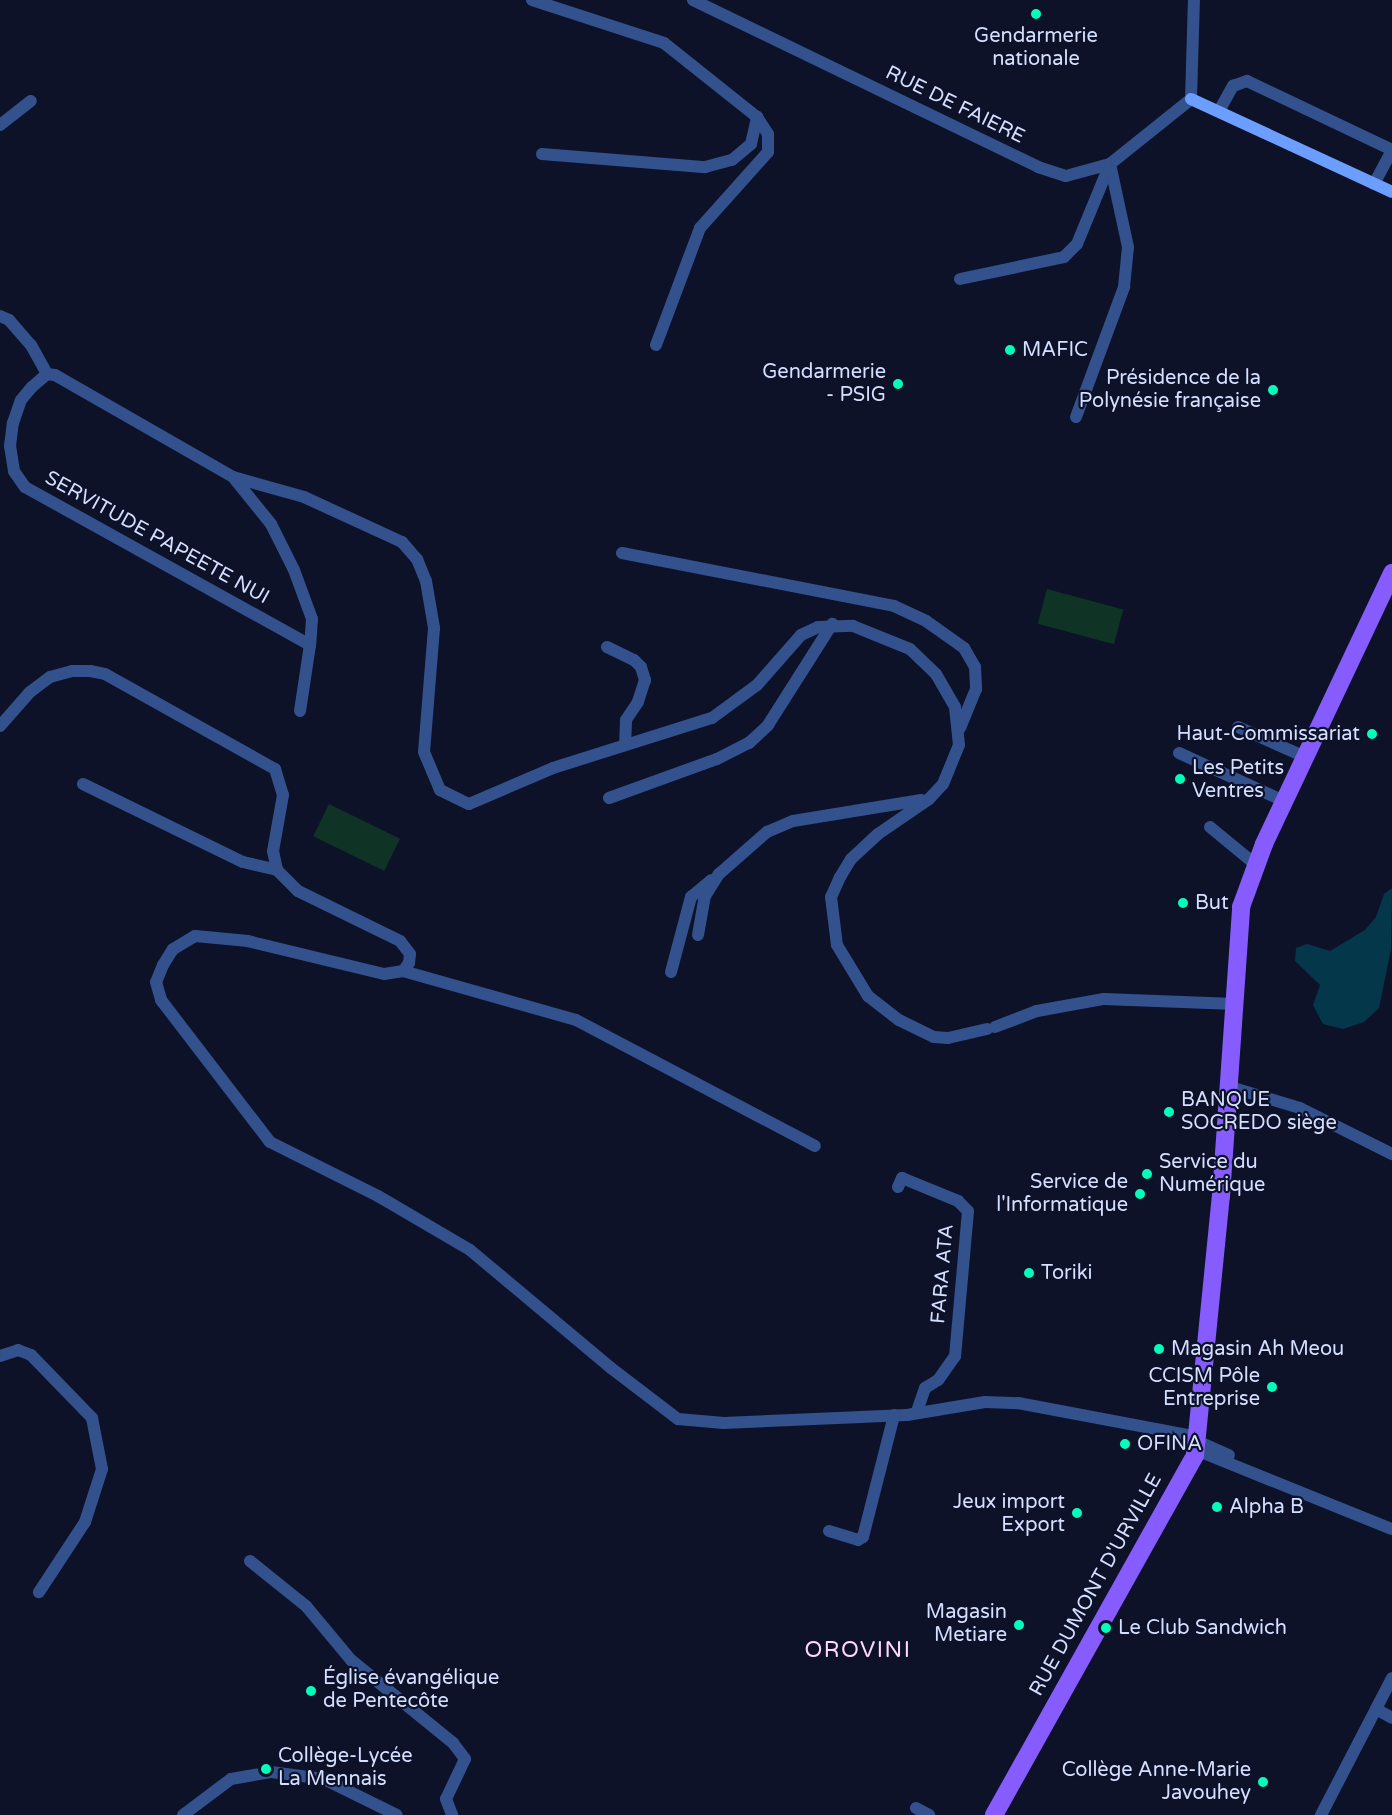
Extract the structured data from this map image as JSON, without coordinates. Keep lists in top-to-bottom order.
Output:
{
  "streets": {
    "main road": ["RUE DUMONT D'URVILLE"],
    "street": ["RUE DE FAIERE", "SERVITUDE PAPEETE NUI", "FARA ATA"]
  },
  "crossings": [
    ["SERVITUDE PAPEETE NUI", "RUE DUMONT D'URVILLE"]
  ],
  "districts": ["OROVINI"],
  "places": [
    "Gendarmerie nationale",
    "MAFIC",
    "Gendarmerie - PSIG",
    "Présidence de la Polynésie française",
    "Haut-Commissariat",
    "Les Petits Ventres",
    "But",
    "BANQUE SOCREDO siège",
    "Service du Numérique",
    "Service de l'Informatique",
    "Toriki",
    "Magasin Ah Meou",
    "CCISM Pôle Entreprise",
    "OFINA",
    "Alpha B",
    "Jeux import Export",
    "Magasin Metiare",
    "Le Club Sandwich",
    "Église évangélique de Pentecôte",
    "Collège-Lycée La Mennais",
    "Collège Anne-Marie Javouhey"
  ]
}
